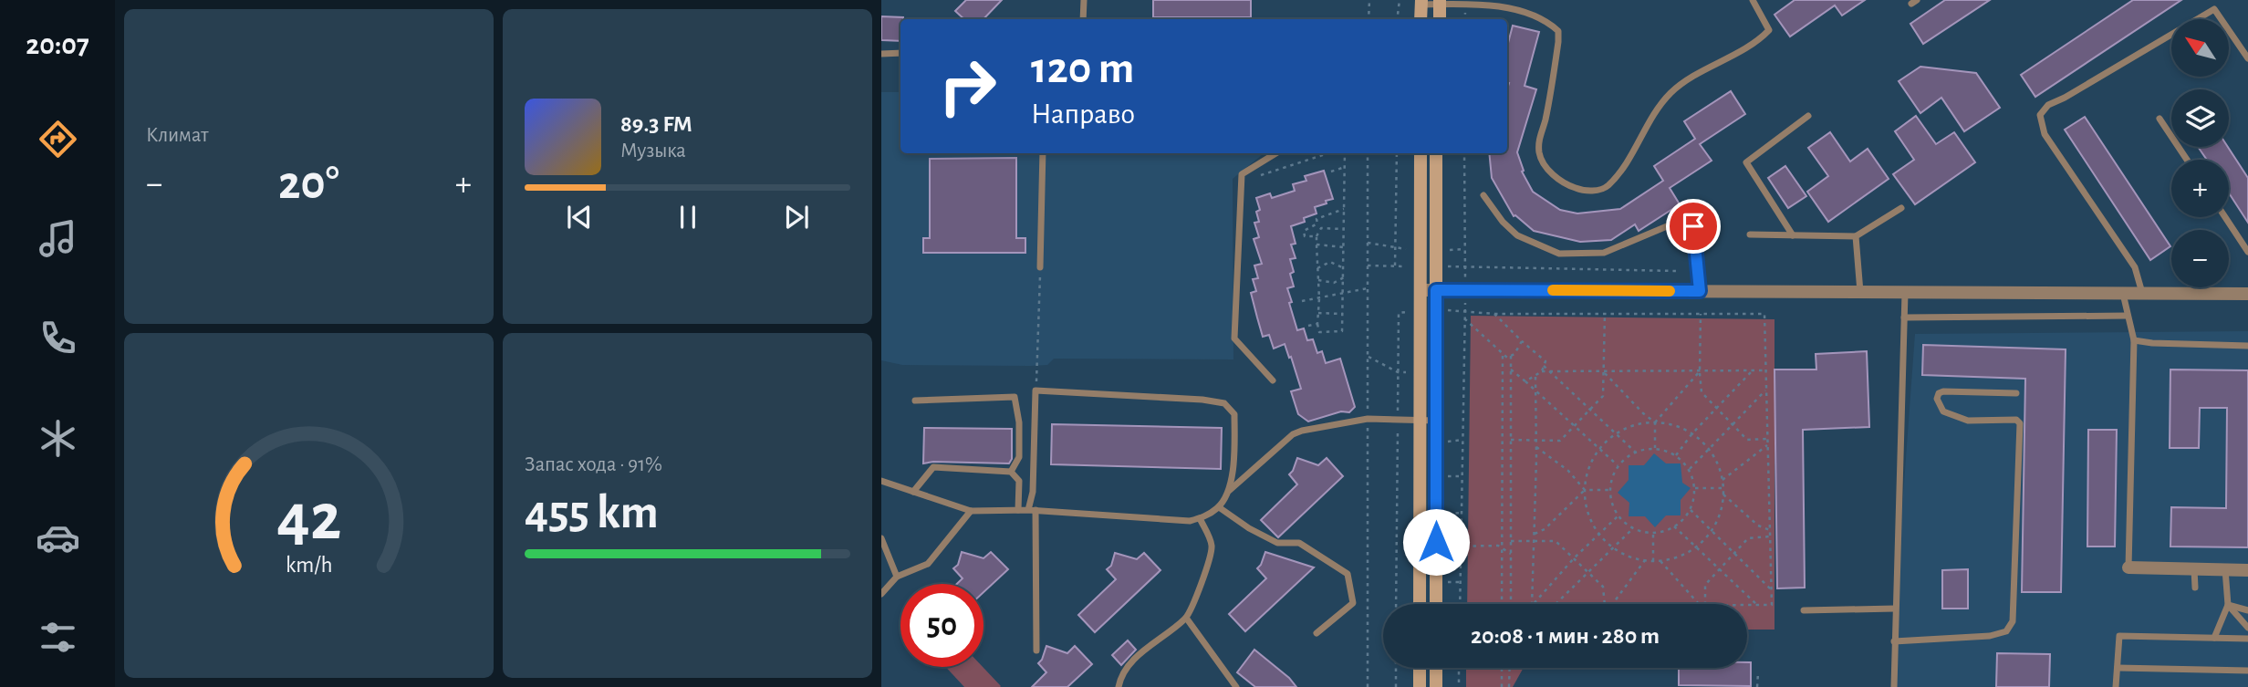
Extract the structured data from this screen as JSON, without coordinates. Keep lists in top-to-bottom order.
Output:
{
  "north": "top left",
  "page": {
    "tabs": "20:07",
    "tile": [
      "Климат",
      ["Запас хода · 91%", "455 km"]
    ],
    "map_buttons": ["+", "−"],
    "turn": ["120 m", "Направо"],
    "song": ["89.3 FM", "Музыка"],
    "heat": ["−", "20°", "+"],
    "limit": "50",
    "trip": "20:08 · 1 мин · 280 m",
    "gauge": ["42", "km/h"]
  }
}
